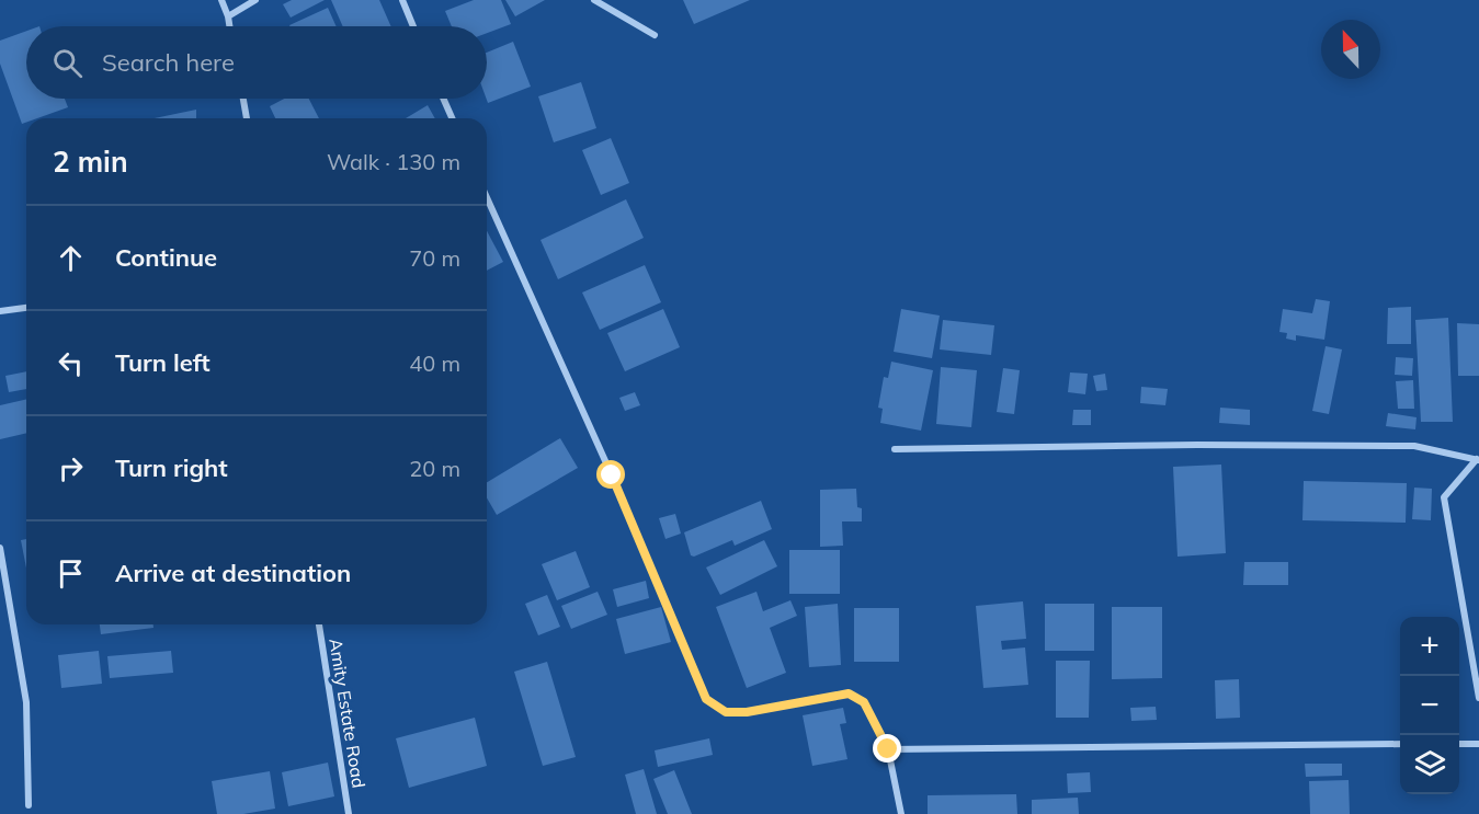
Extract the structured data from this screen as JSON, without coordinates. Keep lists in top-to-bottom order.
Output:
{
  "streets": {
    "street": ["Amity Estate Road"]
  },
  "north": "top",
  "page": {
    "search": "Search here",
    "heading": ["2 min", "Walk · 130 m"],
    "list": [
      ["Continue", "70 m"],
      ["Turn left", "40 m"],
      ["Turn right", "20 m"],
      "Arrive at destination"
    ],
    "map_buttons": ["+", "−"]
  }
}
